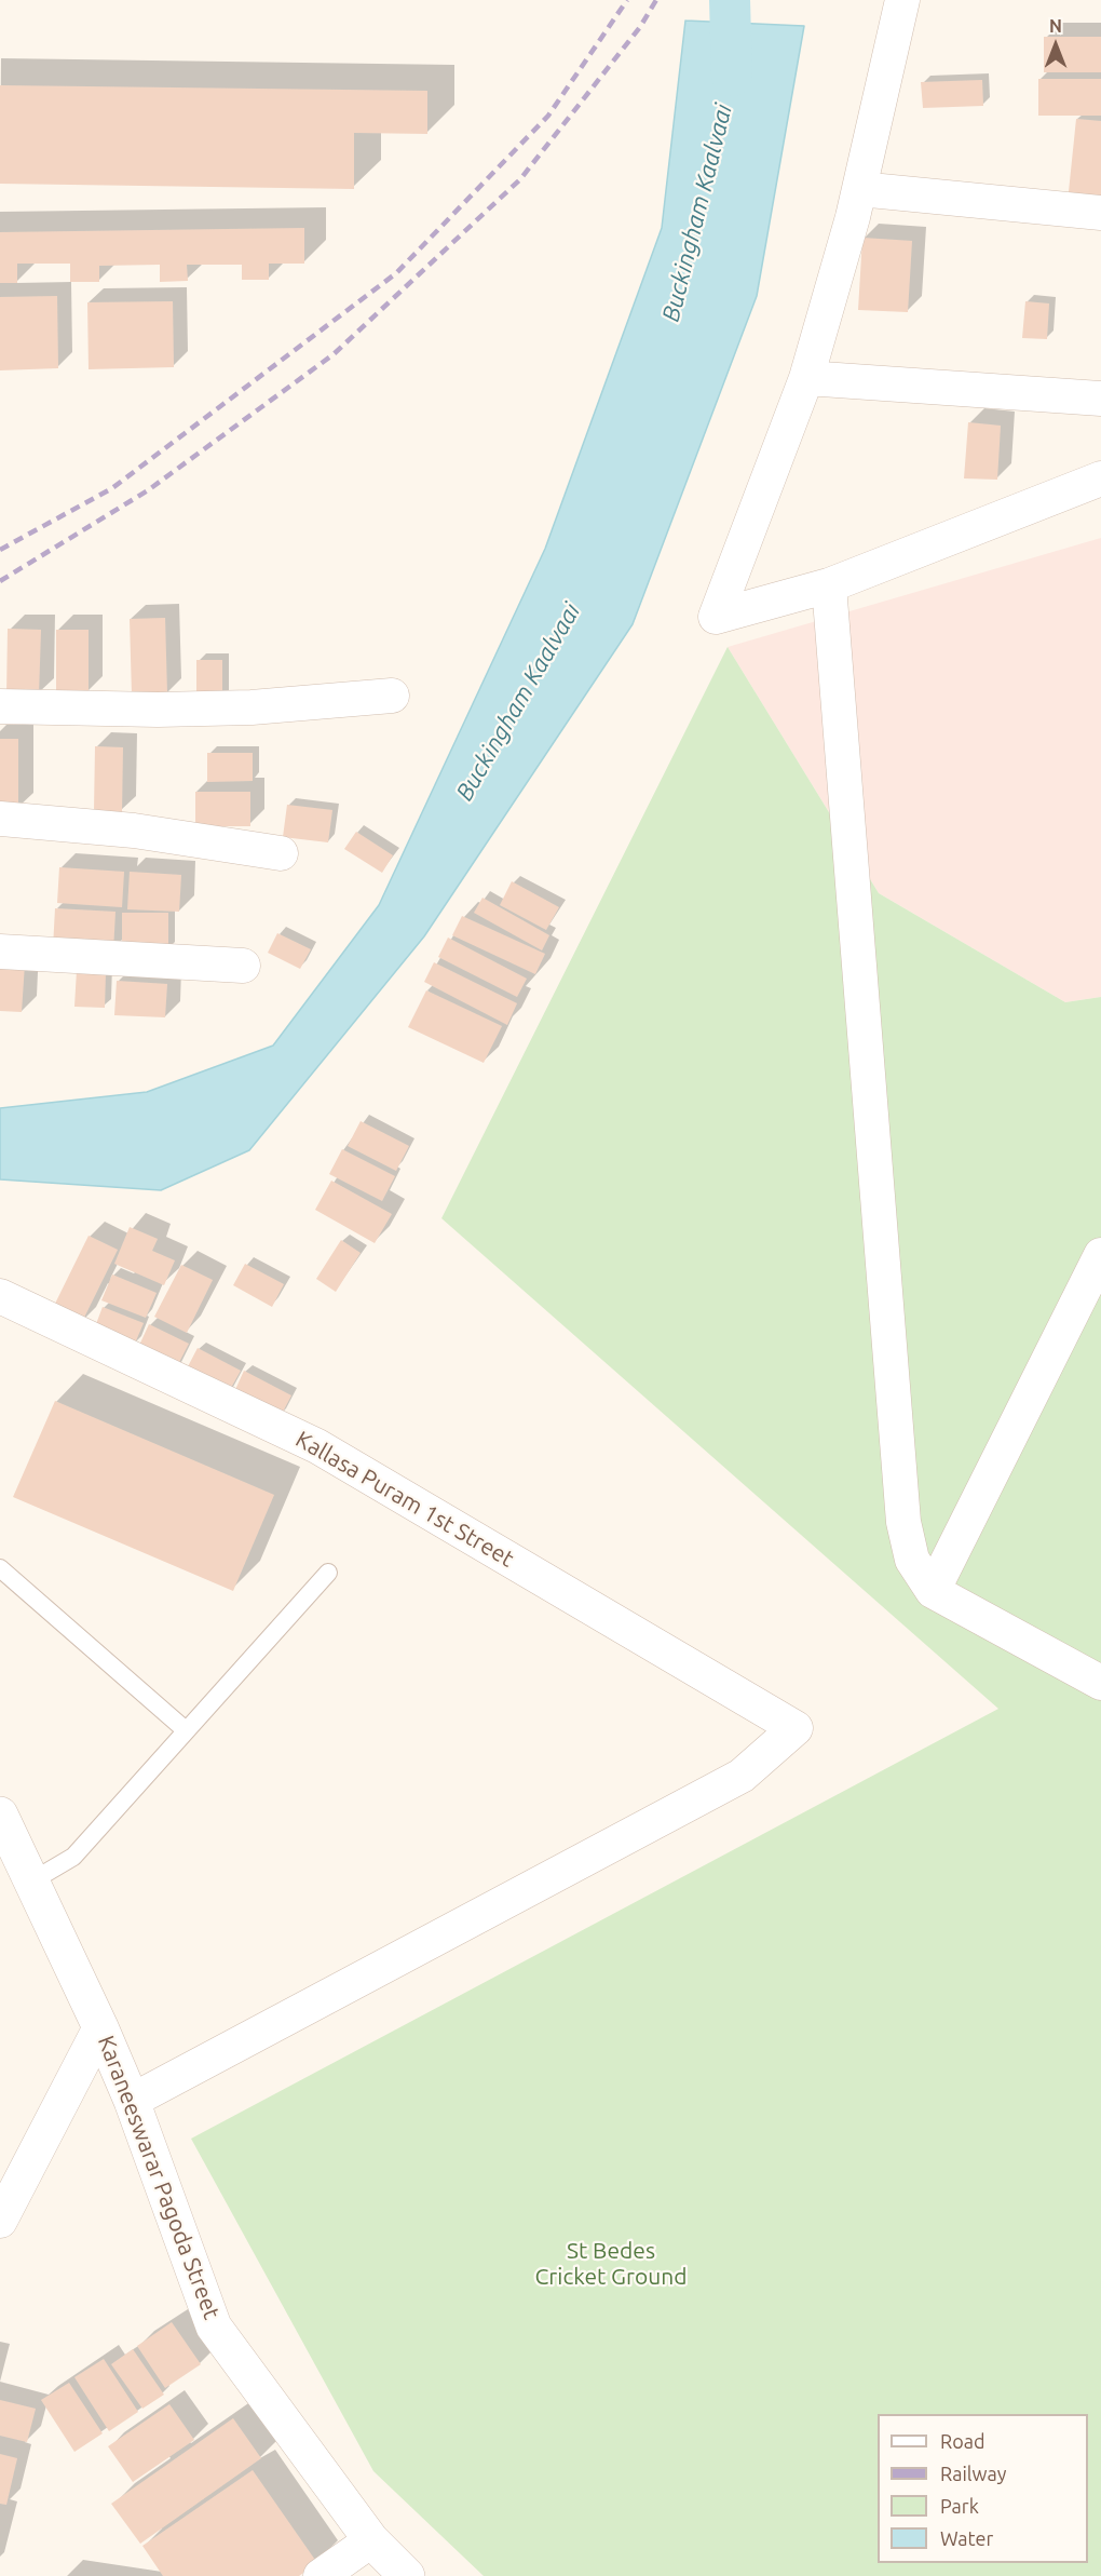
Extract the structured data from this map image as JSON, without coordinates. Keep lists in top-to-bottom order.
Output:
{
  "streets": {
    "street": ["Kallasa Puram 1st Street", "Karaneeswarar Pagoda Street"]
  },
  "crossings": [
    ["Kallasa Puram 1st Street", "Karaneeswarar Pagoda Street"]
  ],
  "water": ["Buckingham Kaalvaai"],
  "parks": ["St Bedes Cricket Ground"],
  "legend": [
    "Road",
    "Railway",
    "Park",
    "Water"
  ],
  "north": "top"
}
